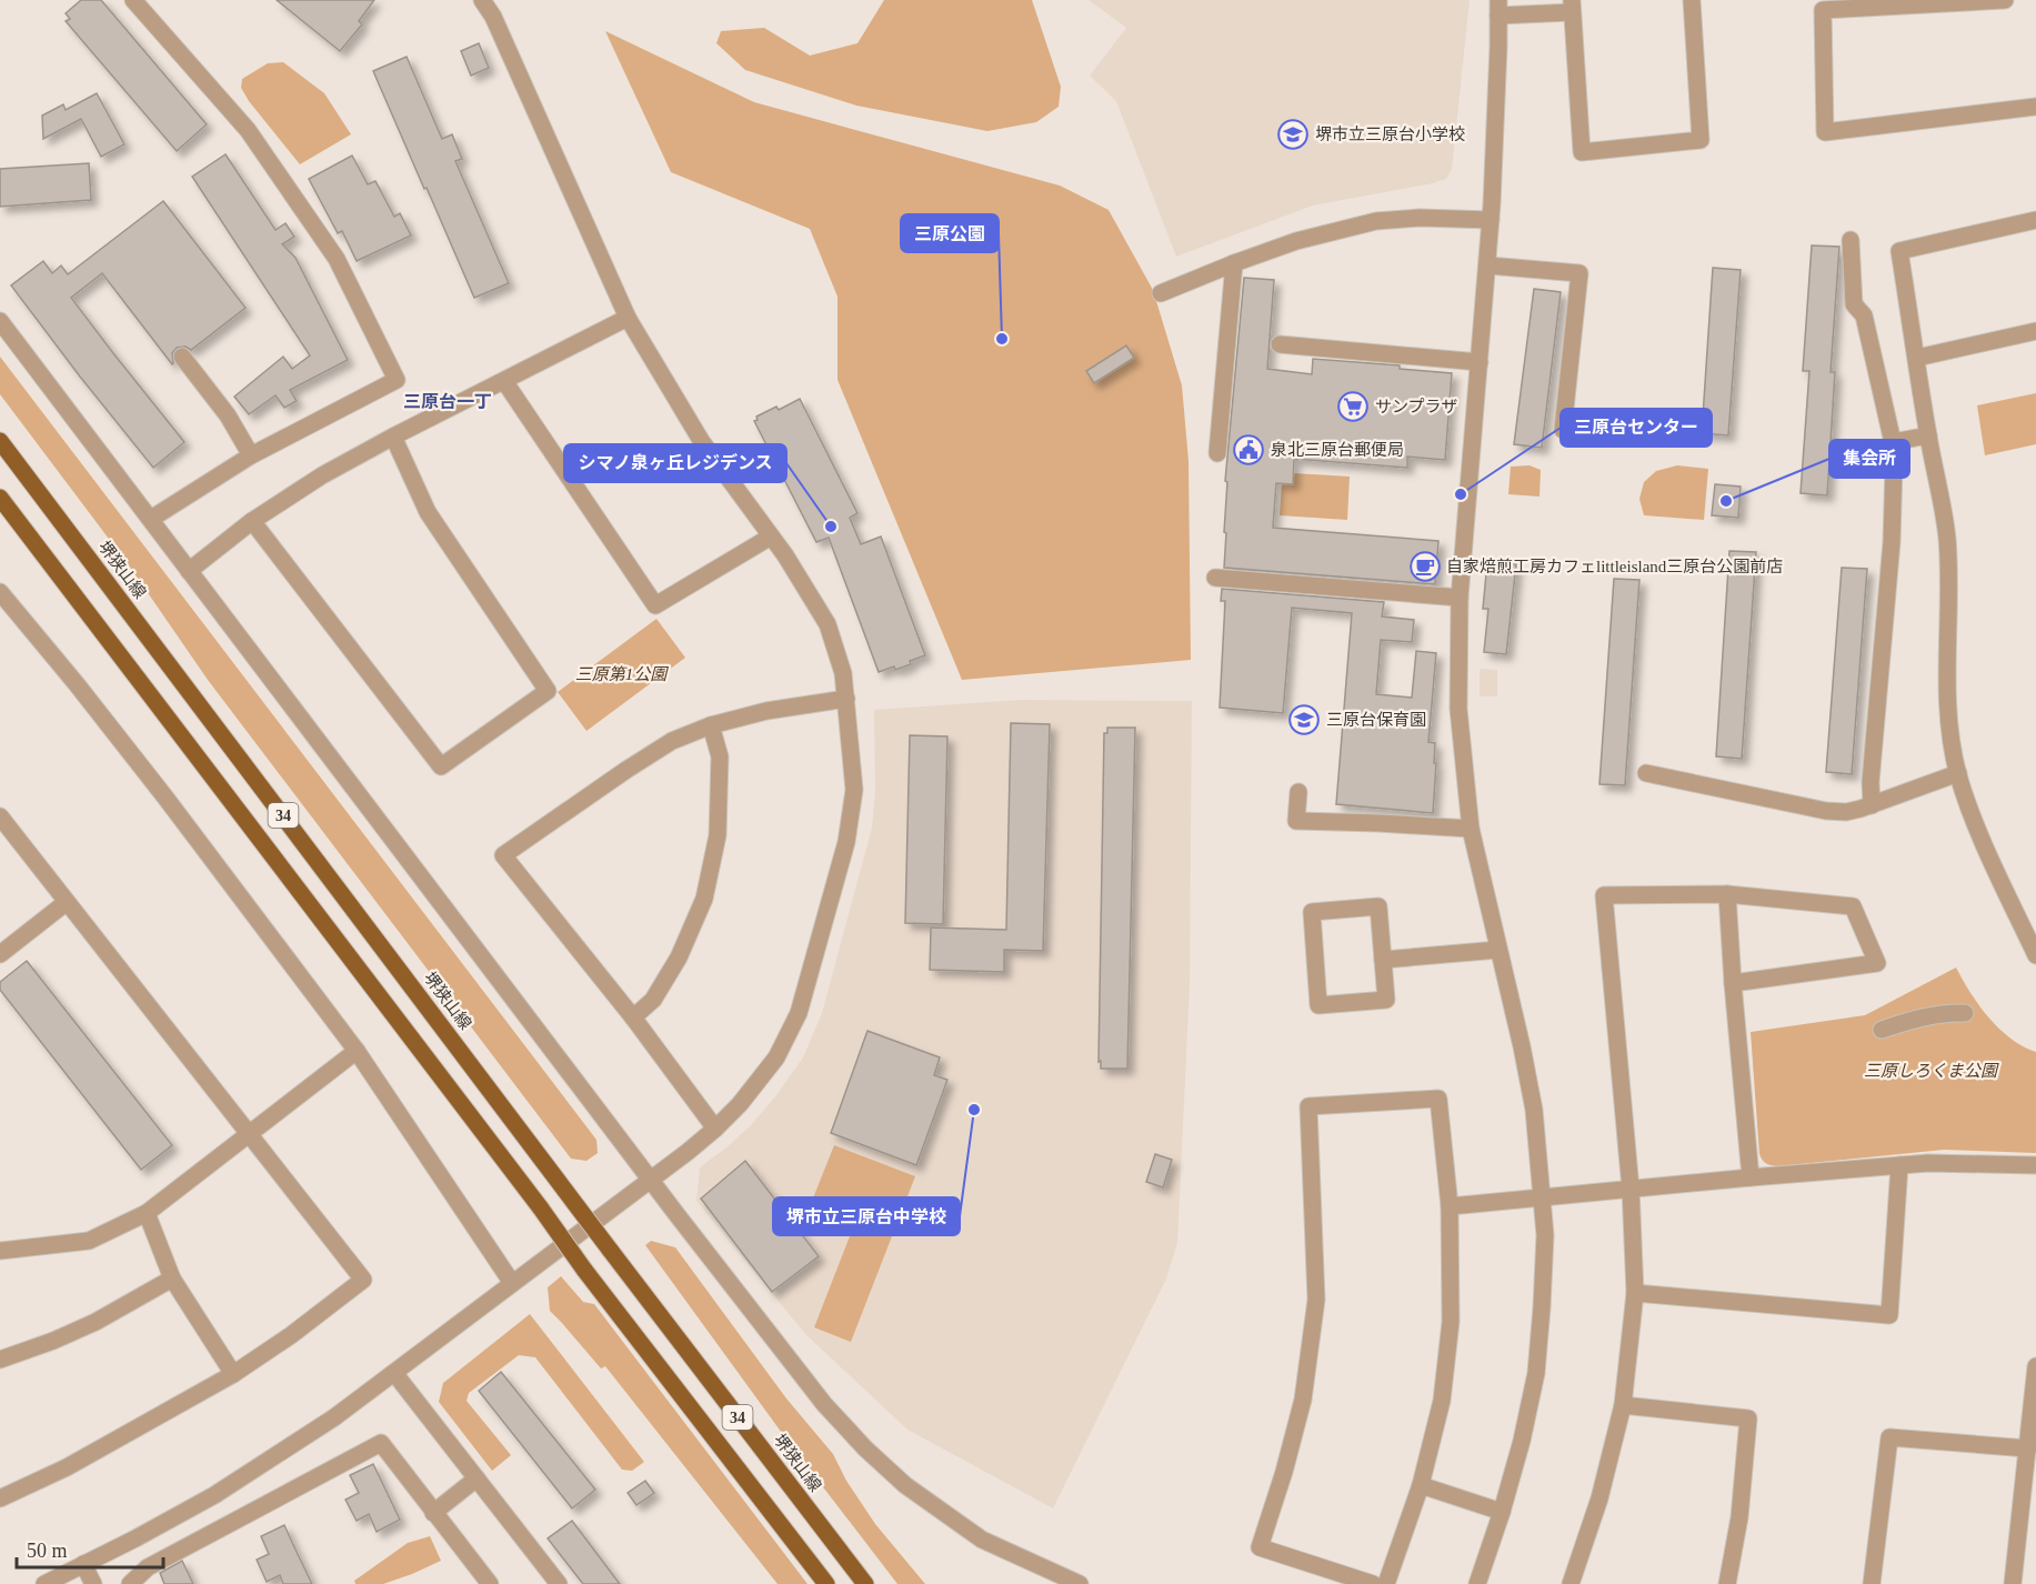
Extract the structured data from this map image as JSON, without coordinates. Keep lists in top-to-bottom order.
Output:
{
  "streets": {
    "main road": ["堺狭山線", "34"]
  },
  "districts": ["三原台一丁"],
  "parks": ["三原第1公園", "三原しろくま公園"],
  "places": {
    "school or university": ["堺市立三原台小学校", "三原台保育園"],
    "other": [
      "三原公園",
      "三原台センター",
      "集会所",
      "シマノ泉ヶ丘レジデンス",
      "堺市立三原台中学校"
    ],
    "supermarket": ["サンプラザ"],
    "public building": ["泉北三原台郵便局"],
    "cafe": ["自家焙煎工房カフェlittleisland三原台公園前店"]
  },
  "scale_bar": "50 m"
}
